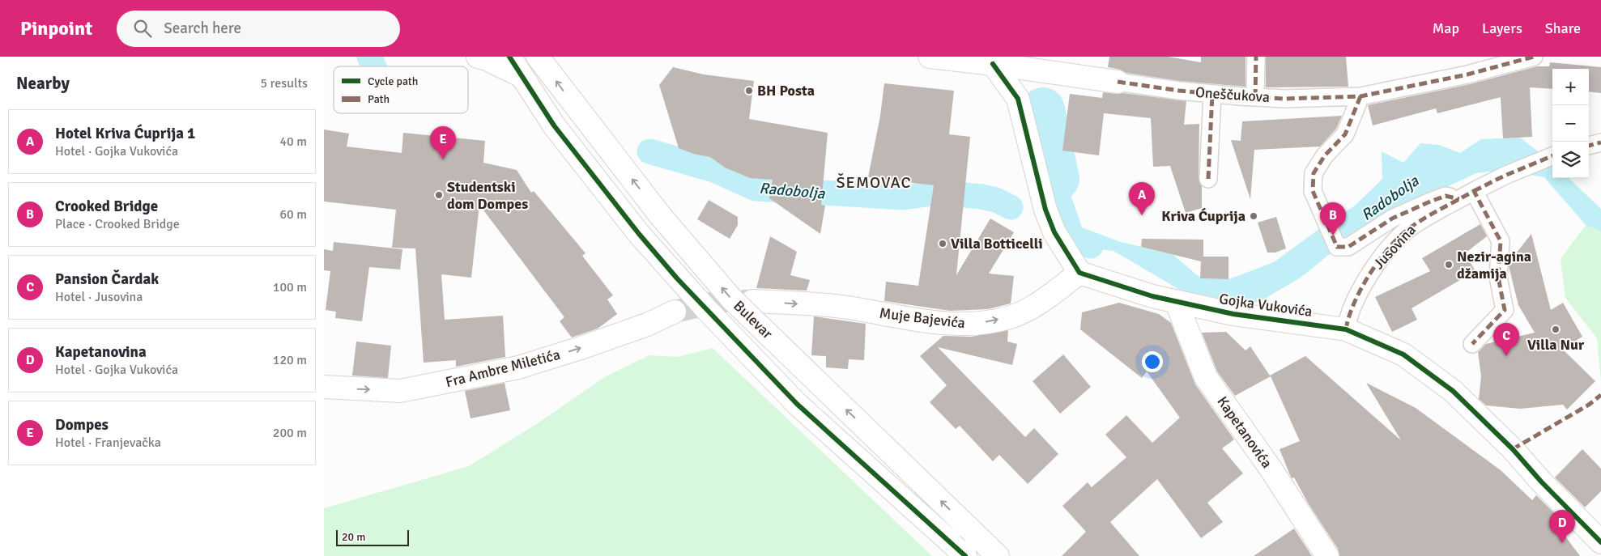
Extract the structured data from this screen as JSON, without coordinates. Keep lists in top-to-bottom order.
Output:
{
  "streets": {
    "street": [
      "Oneščukova",
      "Jusovina",
      "Gojka Vukovića",
      "Muje Bajevića",
      "Bulevar",
      "Fra Ambre Miletića",
      "Kapetanovića"
    ]
  },
  "crossings": [
    ["Jusovina", "Gojka Vukovića"],
    ["Gojka Vukovića", "Muje Bajevića"],
    ["Gojka Vukovića", "Kapetanovića"]
  ],
  "one_way": ["Muje Bajevića", "Fra Ambre Miletića"],
  "districts": ["ŠEMOVAC"],
  "water": ["Radobolja"],
  "places": [
    "BH Posta",
    "Studentski dom Dompes",
    "Kriva Ćuprija",
    "Villa Botticelli",
    "Nezir-agina džamija",
    "Villa Nur"
  ],
  "legend": ["Cycle path", "Path"],
  "scale_bar": "20 m",
  "page": {
    "header": "Pinpoint",
    "search": "Search here",
    "nav": ["Map", "Layers", "Share"],
    "heading": ["Nearby", "5 results"],
    "map_buttons": ["+", "−"],
    "list": [
      {
        "mark": "A",
        "name": "Hotel Kriva Ćuprija 1",
        "note": "Hotel · Gojka Vukovića",
        "value": "40 m"
      },
      {
        "mark": "B",
        "name": "Crooked Bridge",
        "note": "Place · Crooked Bridge",
        "value": "60 m"
      },
      {
        "mark": "C",
        "name": "Pansion Čardak",
        "note": "Hotel · Jusovina",
        "value": "100 m"
      },
      {
        "mark": "D",
        "name": "Kapetanovina",
        "note": "Hotel · Gojka Vukovića",
        "value": "120 m"
      },
      {
        "mark": "E",
        "name": "Dompes",
        "note": "Hotel · Franjevačka",
        "value": "200 m"
      }
    ],
    "pins": [
      "E",
      "A",
      "B",
      "C",
      "D"
    ],
    "scale": "20 m"
  }
}
